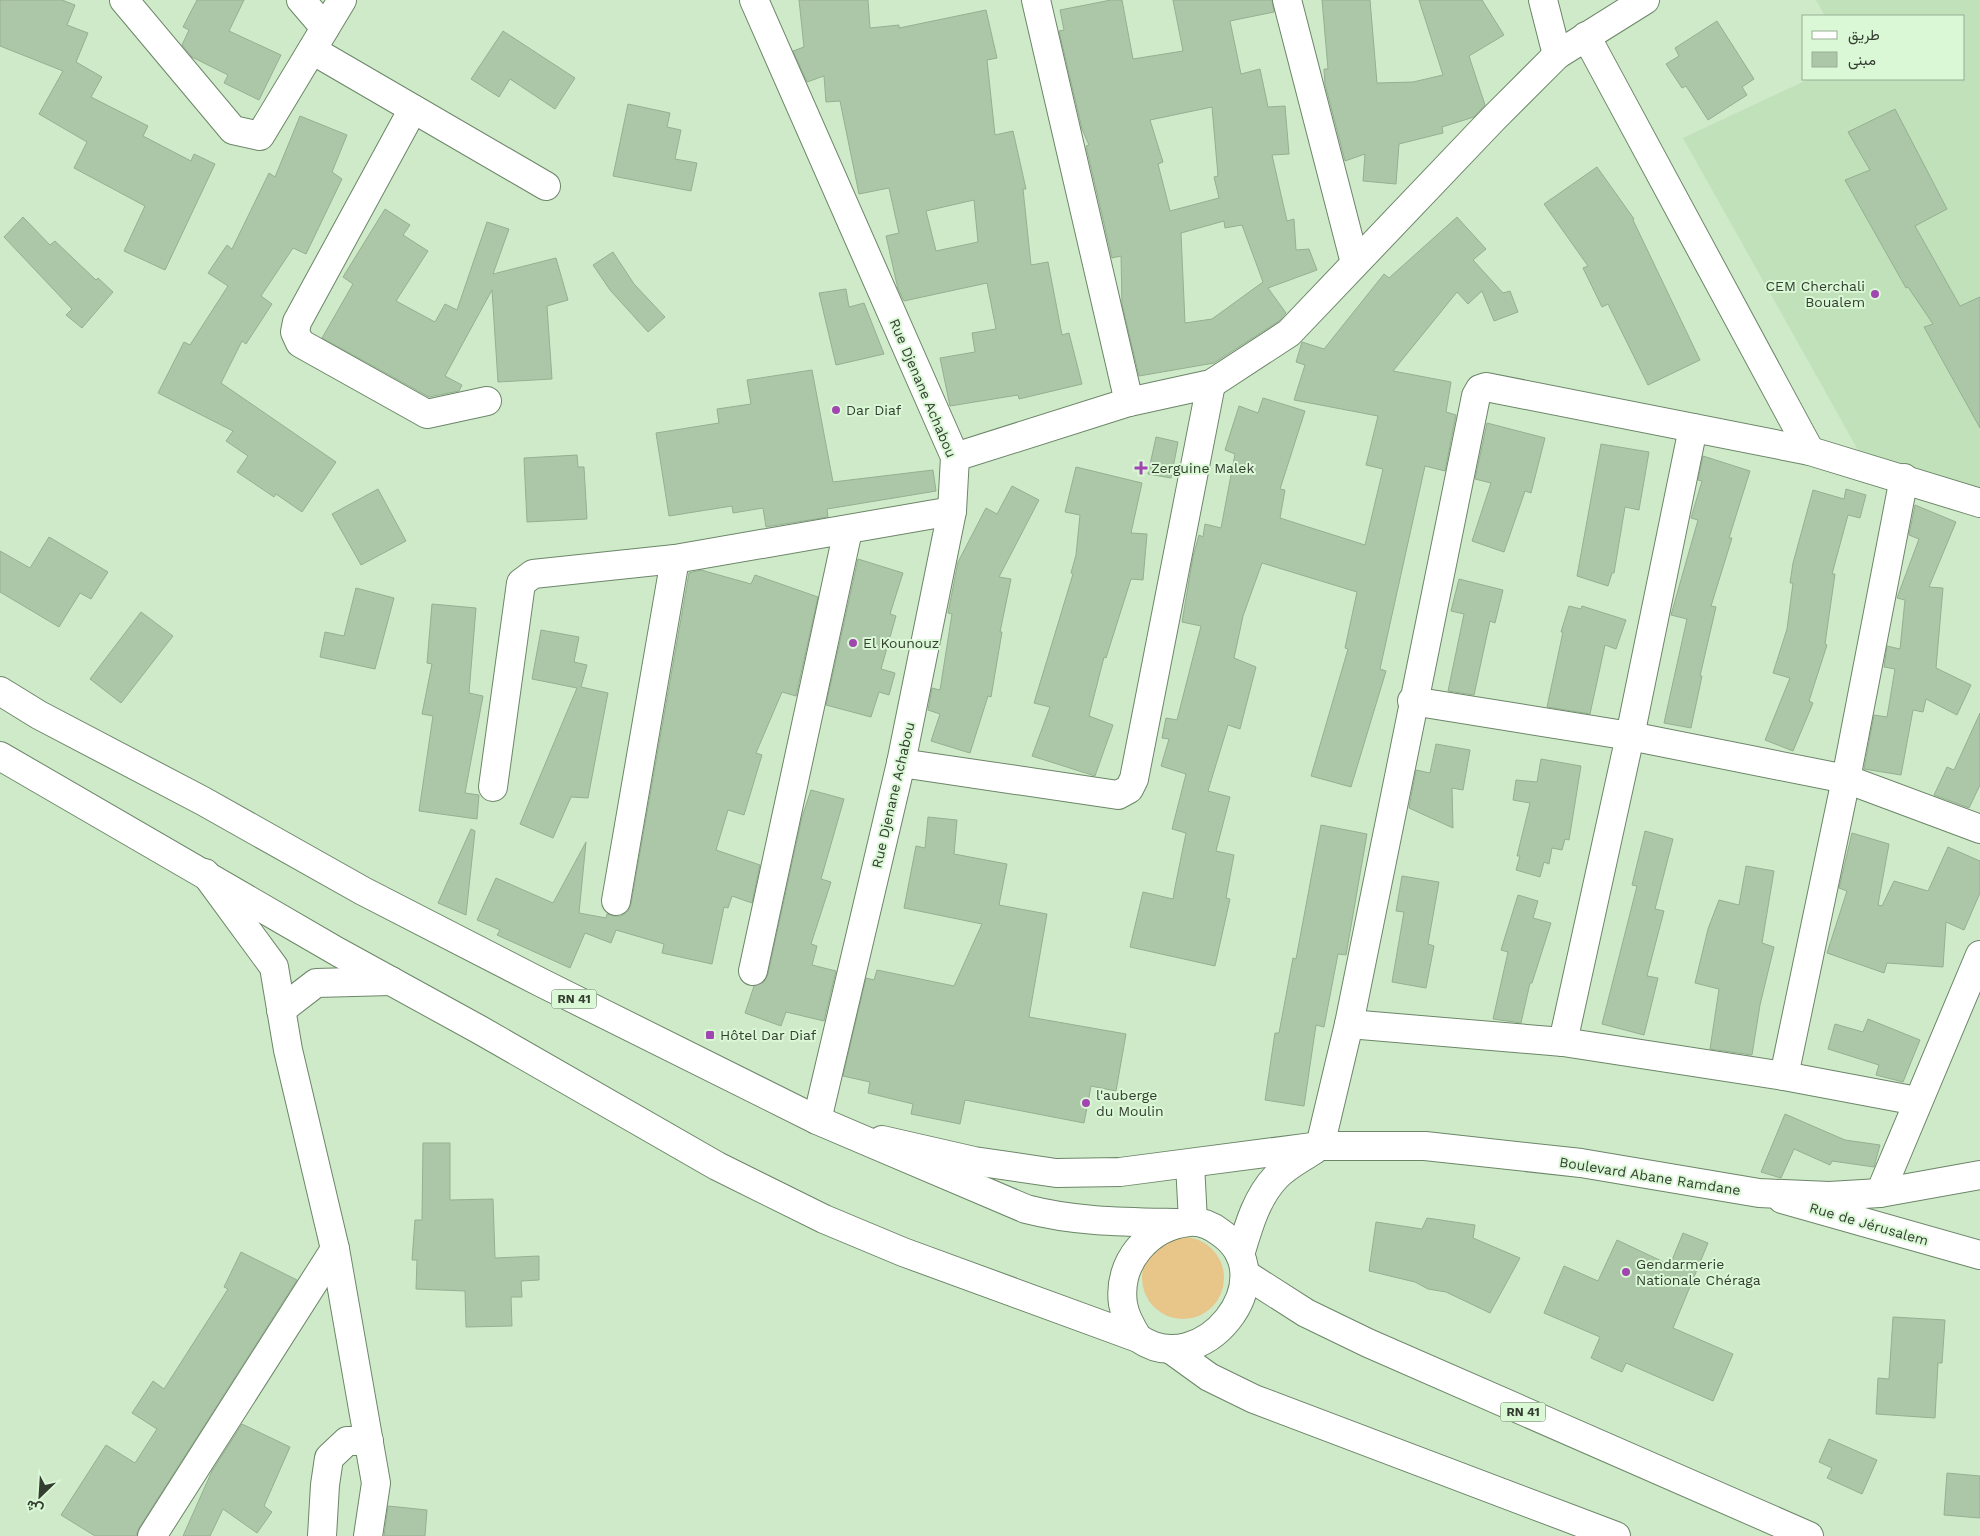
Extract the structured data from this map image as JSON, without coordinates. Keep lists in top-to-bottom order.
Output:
{
  "streets": {
    "main road": [
      "Rue Djenane Achabou",
      "RN 41",
      "Boulevard Abane Ramdane",
      "Rue de Jérusalem"
    ]
  },
  "crossings": [
    ["Rue Djenane Achabou", "RN 41"],
    ["Rue Djenane Achabou", "Boulevard Abane Ramdane"],
    ["RN 41", "Boulevard Abane Ramdane"],
    ["Boulevard Abane Ramdane", "Rue de Jérusalem"]
  ],
  "places": {
    "other": [
      "CEM Cherchali Boualem",
      "Dar Diaf",
      "El Kounouz",
      "l'auberge du Moulin",
      "Gendarmerie Nationale Chéraga"
    ],
    "health": ["Zerguine Malek"],
    "transit": ["Hôtel Dar Diaf"]
  },
  "legend": ["طريق", "مبنى"],
  "north": "bottom left"
}
